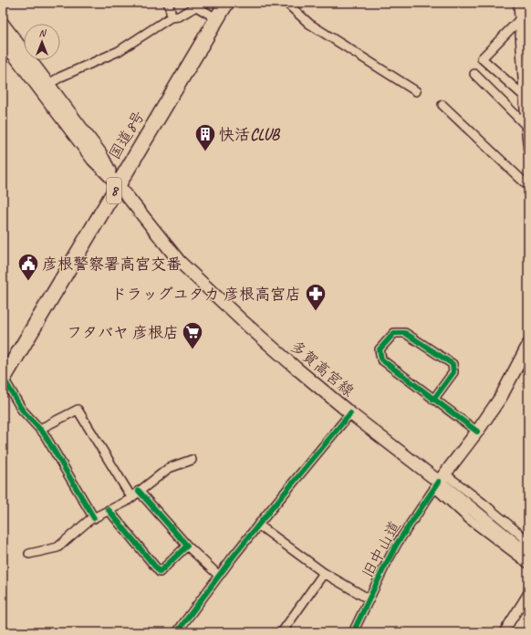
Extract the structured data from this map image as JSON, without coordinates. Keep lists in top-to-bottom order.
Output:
{
  "streets": {
    "highway": ["国道8号", "8"],
    "main road": ["多賀高宮線"],
    "street": ["旧中山道"]
  },
  "crossings": [
    ["国道8号", "多賀高宮線"],
    ["多賀高宮線", "旧中山道"]
  ],
  "places": {
    "building": ["快活CLUB"],
    "public building": ["彦根警察署高宮交番"],
    "pharmacy": ["ドラッグユタカ 彦根高宮店"],
    "supermarket": ["フタバヤ 彦根店"]
  },
  "north": "top"
}
